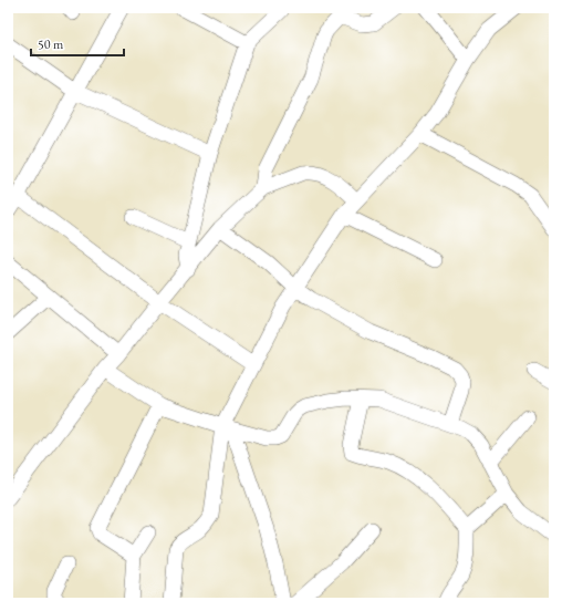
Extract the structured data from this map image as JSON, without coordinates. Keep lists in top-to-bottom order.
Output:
{
  "scale_bar": "50 m"
}
